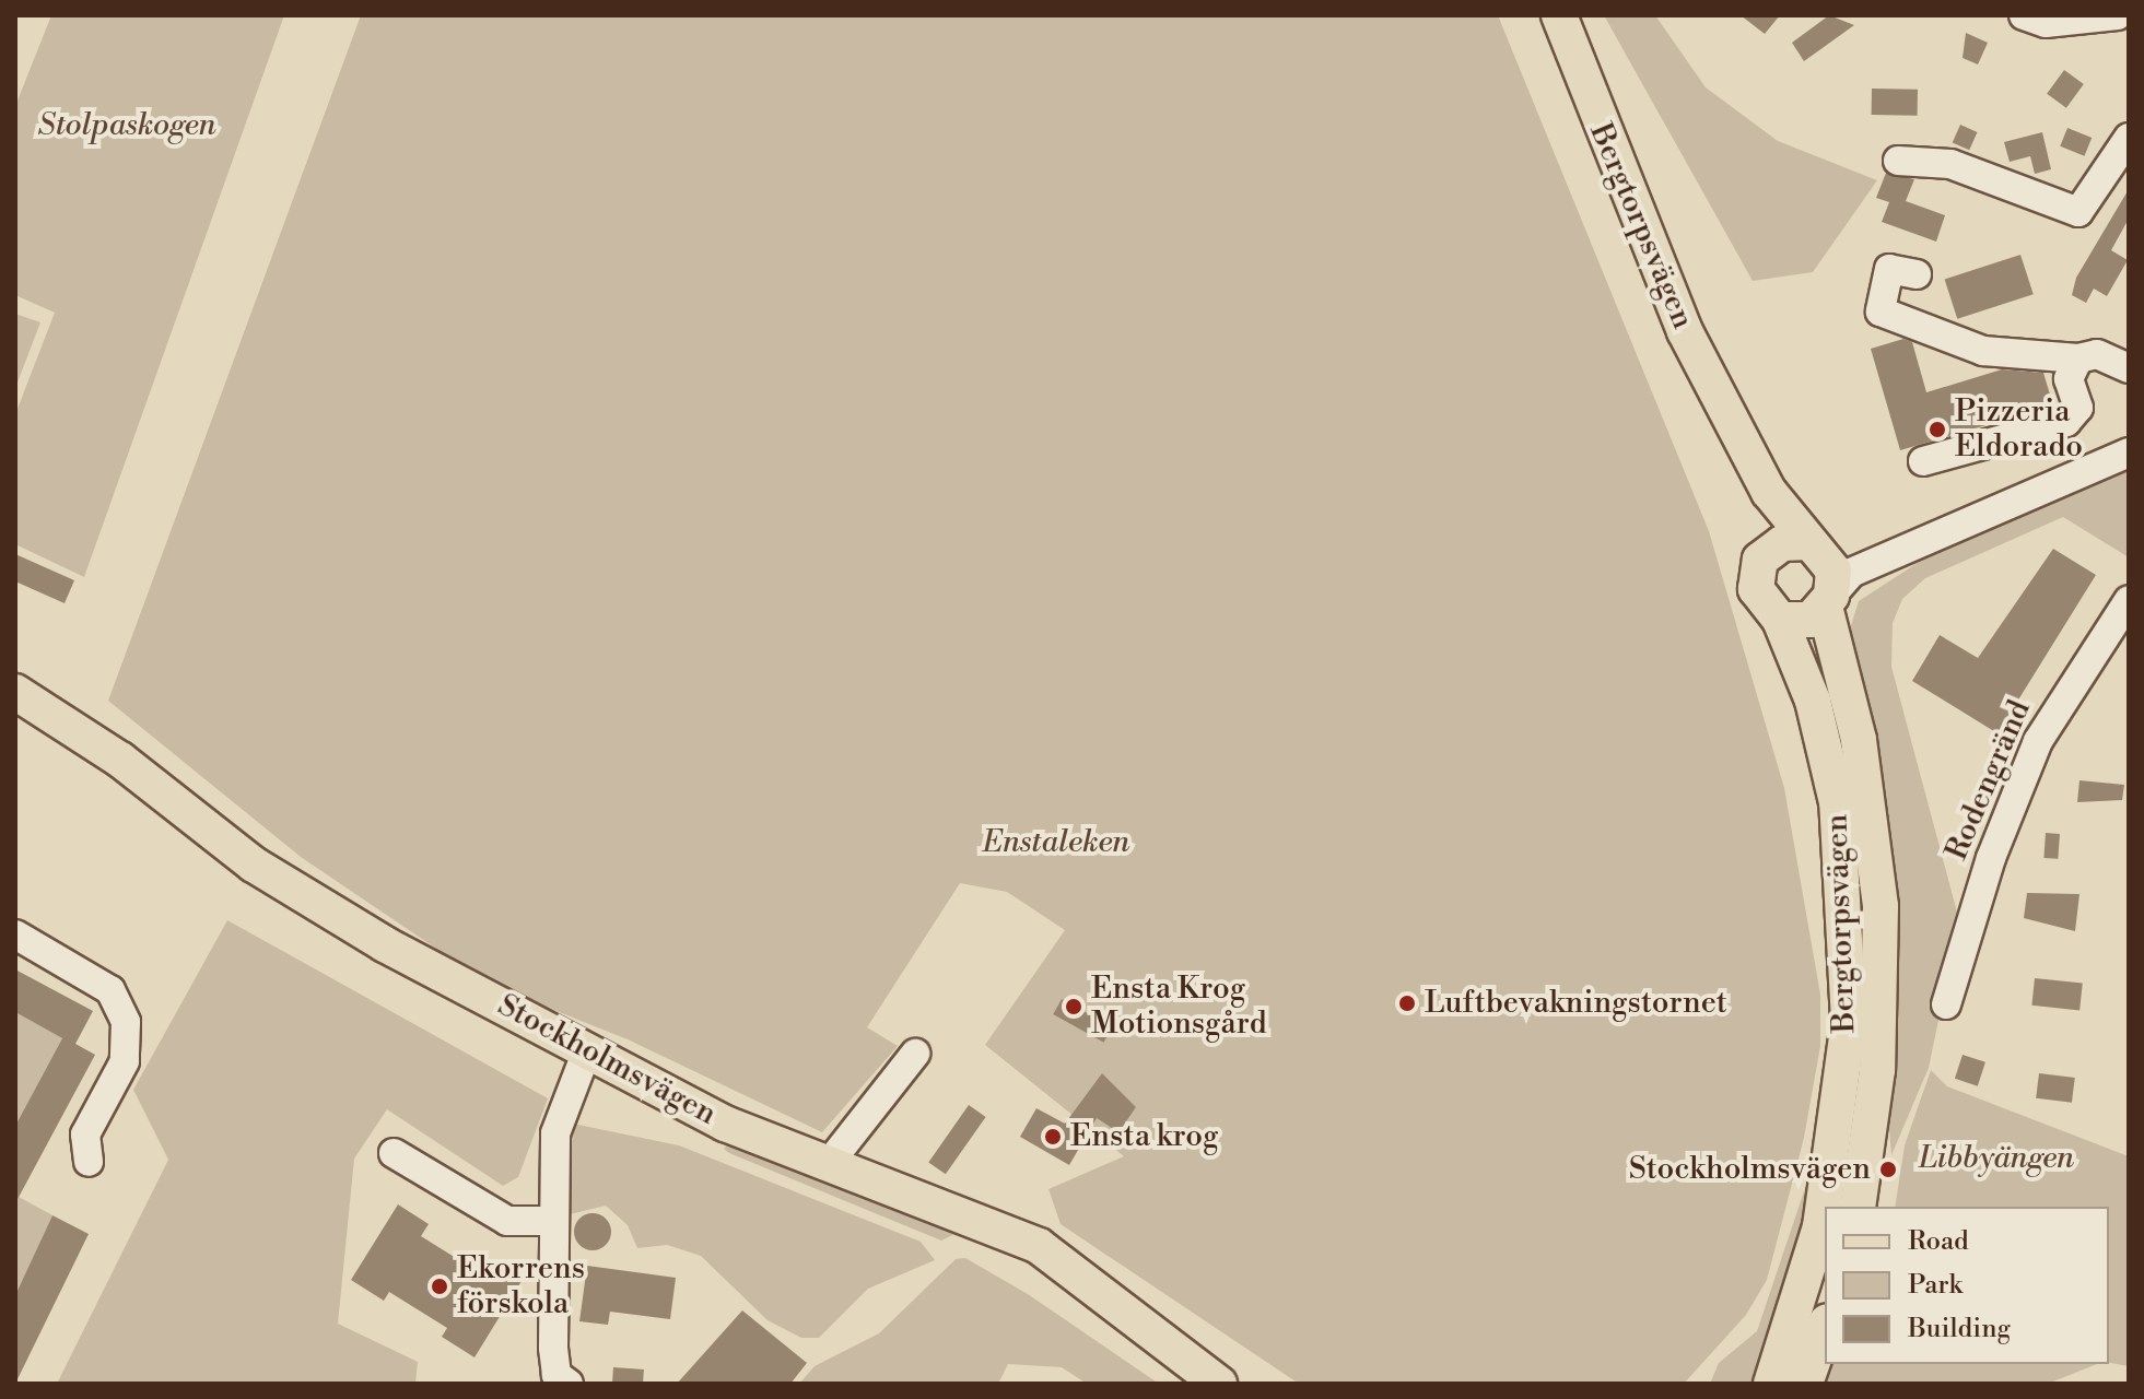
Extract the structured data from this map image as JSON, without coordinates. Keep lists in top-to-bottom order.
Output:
{
  "streets": {
    "main road": ["Bergtorpsvägen", "Stockholmsvägen"],
    "street": ["Rodengränd"]
  },
  "parks": ["Stolpaskogen", "Enstaleken", "Libbyängen"],
  "places": [
    "Pizzeria Eldorado",
    "Luftbevakningstornet",
    "Ensta Krog Motionsgård",
    "Ensta krog",
    "Stockholmsvägen",
    "Ekorrens förskola"
  ],
  "legend": ["Road", "Park", "Building"]
}
